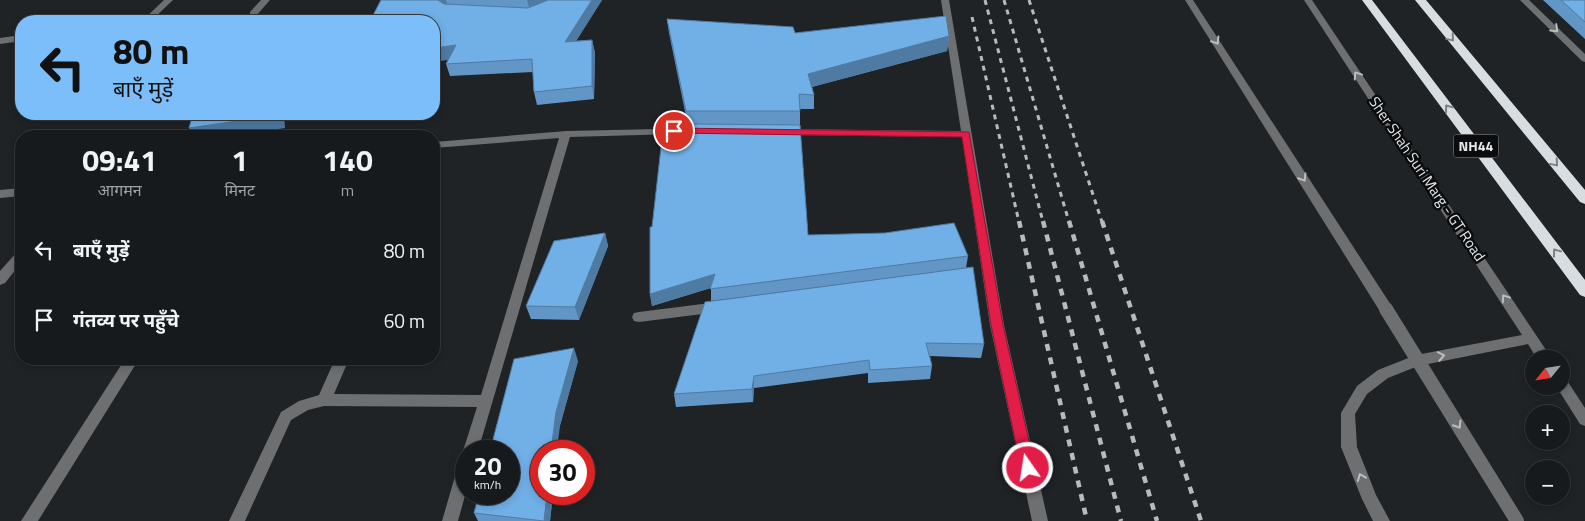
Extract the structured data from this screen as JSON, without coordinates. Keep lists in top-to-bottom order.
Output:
{
  "streets": {
    "highway": ["NH44"],
    "street": ["Sher Shah Suri Marg - GT Road"]
  },
  "north": "bottom left",
  "page": {
    "turn": ["80 m", "बाएँ मुड़ें"],
    "eta": [
      "09:41",
      "आगमन",
      "1",
      "मिनट",
      "140",
      "m"
    ],
    "list": [
      {
        "name": "बाएँ मुड़ें",
        "value": "80 m"
      },
      {
        "name": "गंतव्य पर पहुँचे",
        "value": "60 m"
      }
    ],
    "map_buttons": ["+", "−"],
    "speed": "20 km/h",
    "limit": "30"
  }
}
